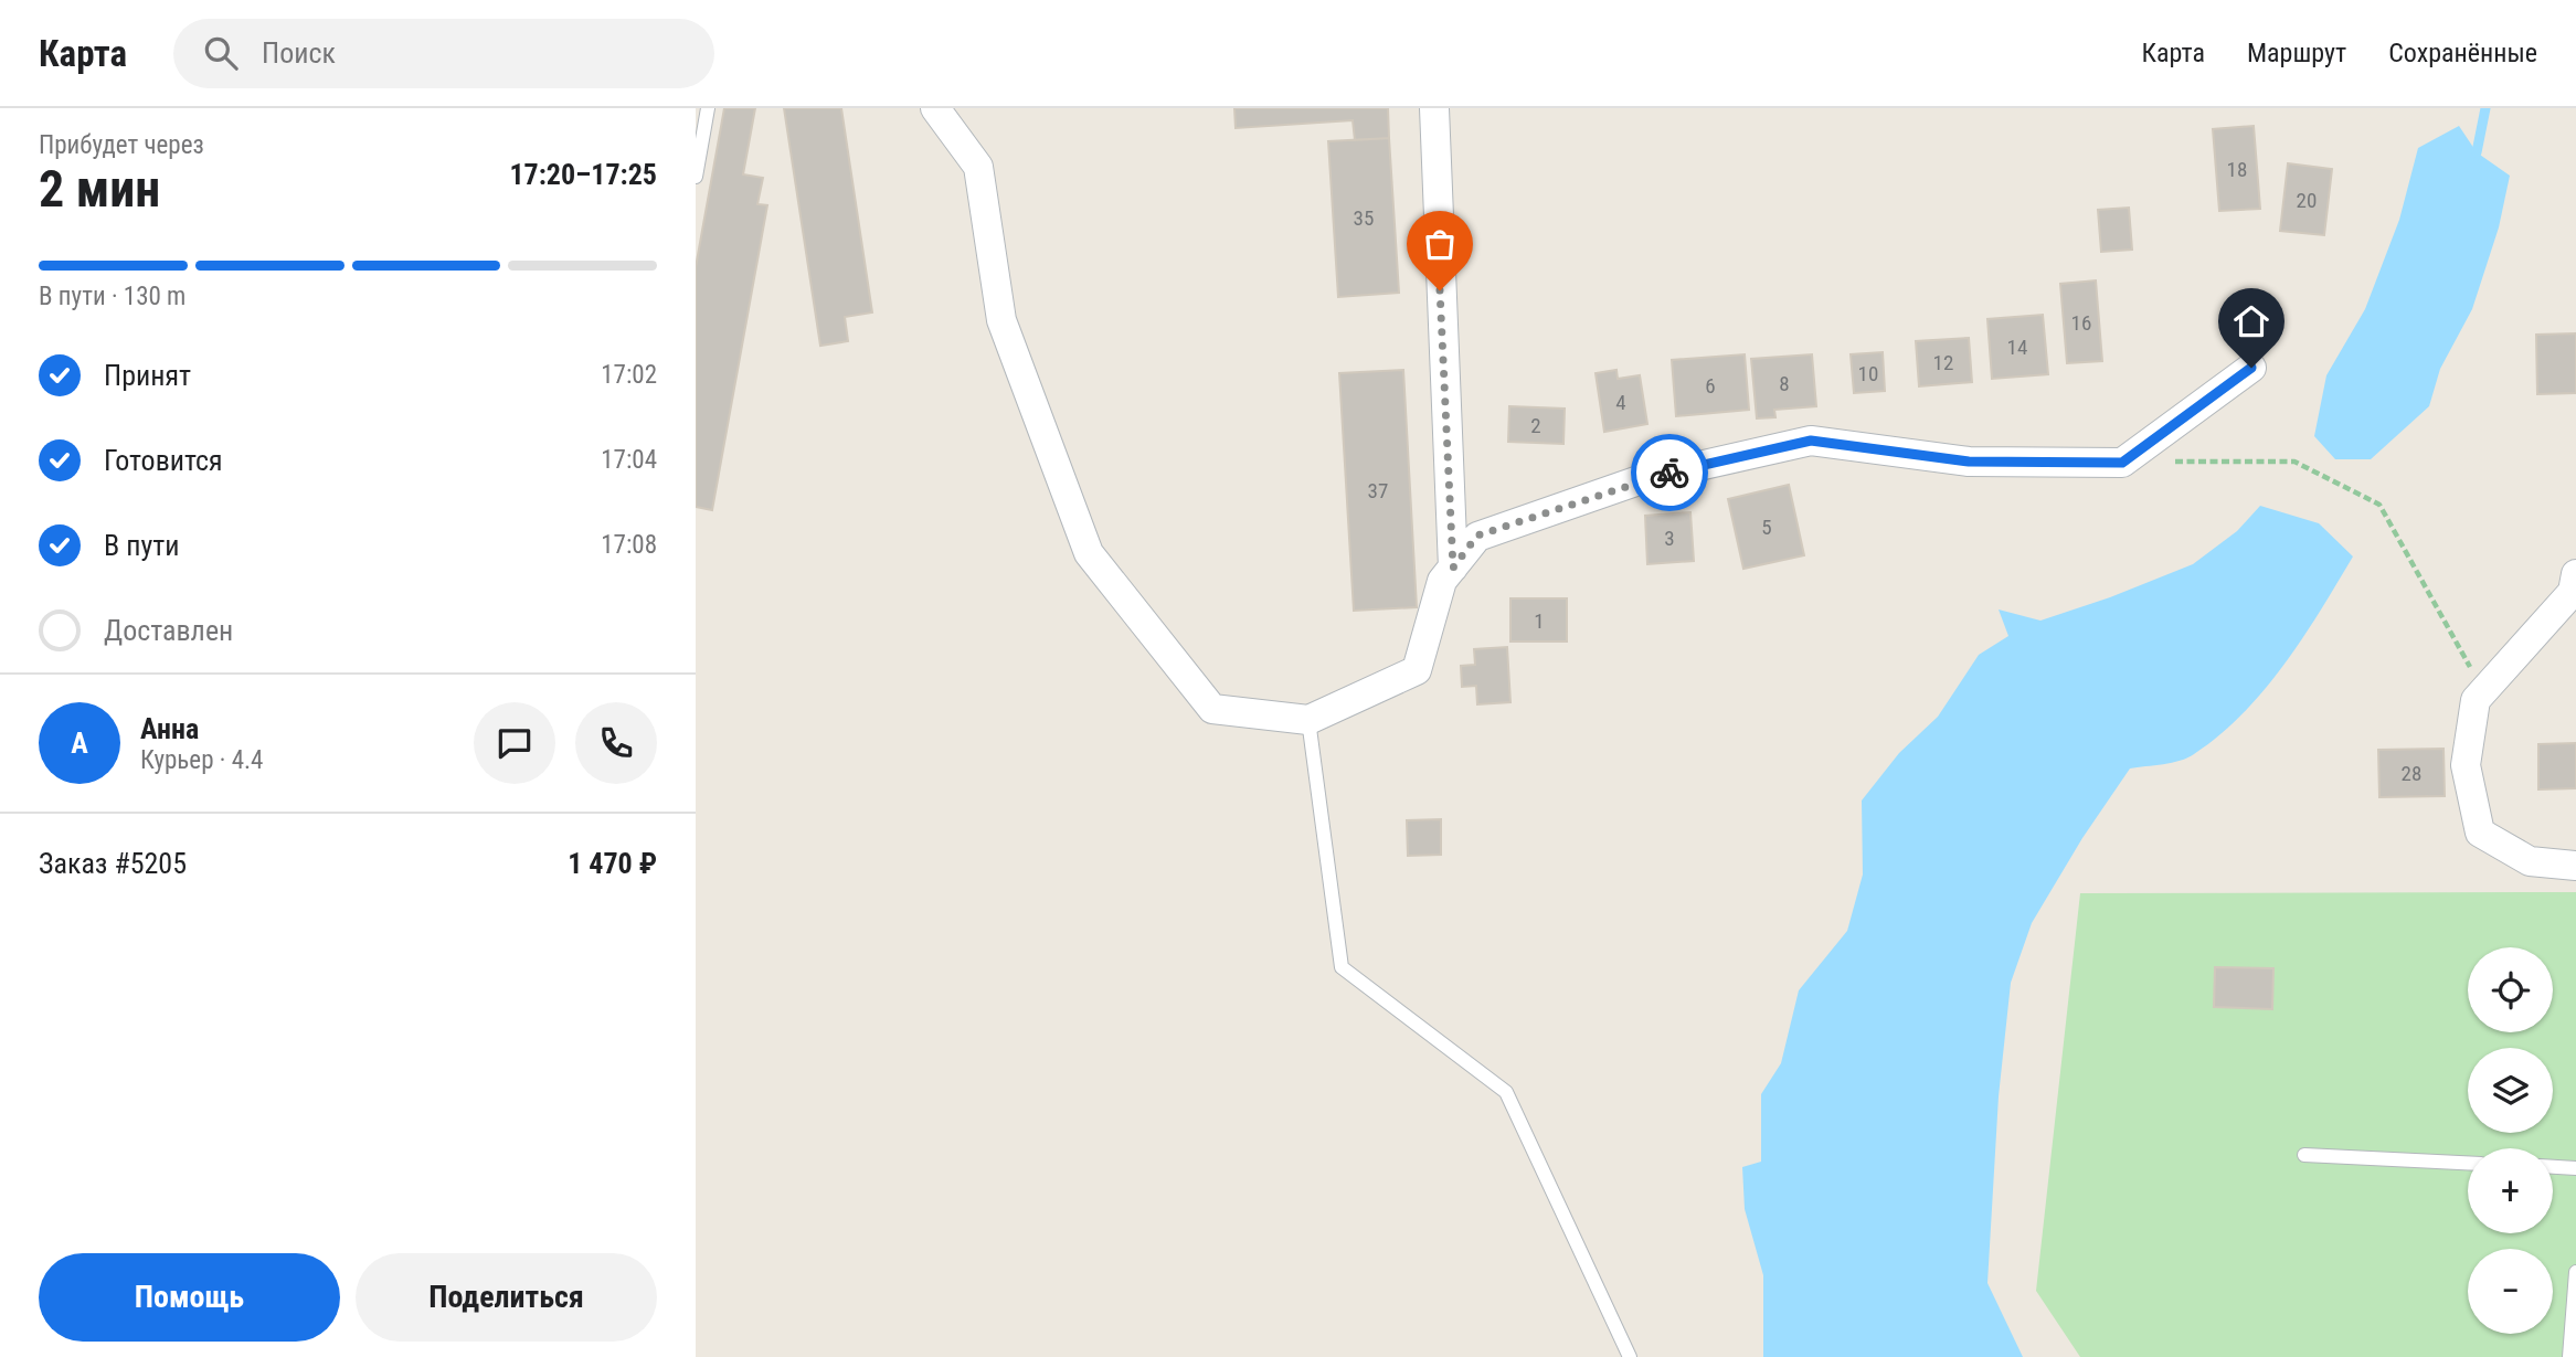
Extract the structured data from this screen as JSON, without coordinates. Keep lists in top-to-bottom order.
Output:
{
  "house_numbers": [
    "18",
    "20",
    "35",
    "16",
    "14",
    "12",
    "10",
    "8",
    "6",
    "4",
    "2",
    "37",
    "5",
    "3",
    "1",
    "28"
  ],
  "page": {
    "header": "Карта",
    "search": "Поиск",
    "nav": ["Карта", "Маршрут", "Сохранённые"],
    "heading": ["2 мин", "Прибудет через", "17:20–17:25"],
    "panel": [
      "Анна",
      "Курьер · 4.4",
      "Заказ #5205",
      "1 470 ₽"
    ],
    "bar": "В пути · 130 m",
    "list": [
      ["Принят", "17:02"],
      ["Готовится", "17:04"],
      ["В пути", "17:08"],
      "Доставлен"
    ],
    "round": "А",
    "map_buttons": ["+", "−"],
    "buttons": ["Помощь", "Поделиться"]
  }
}
